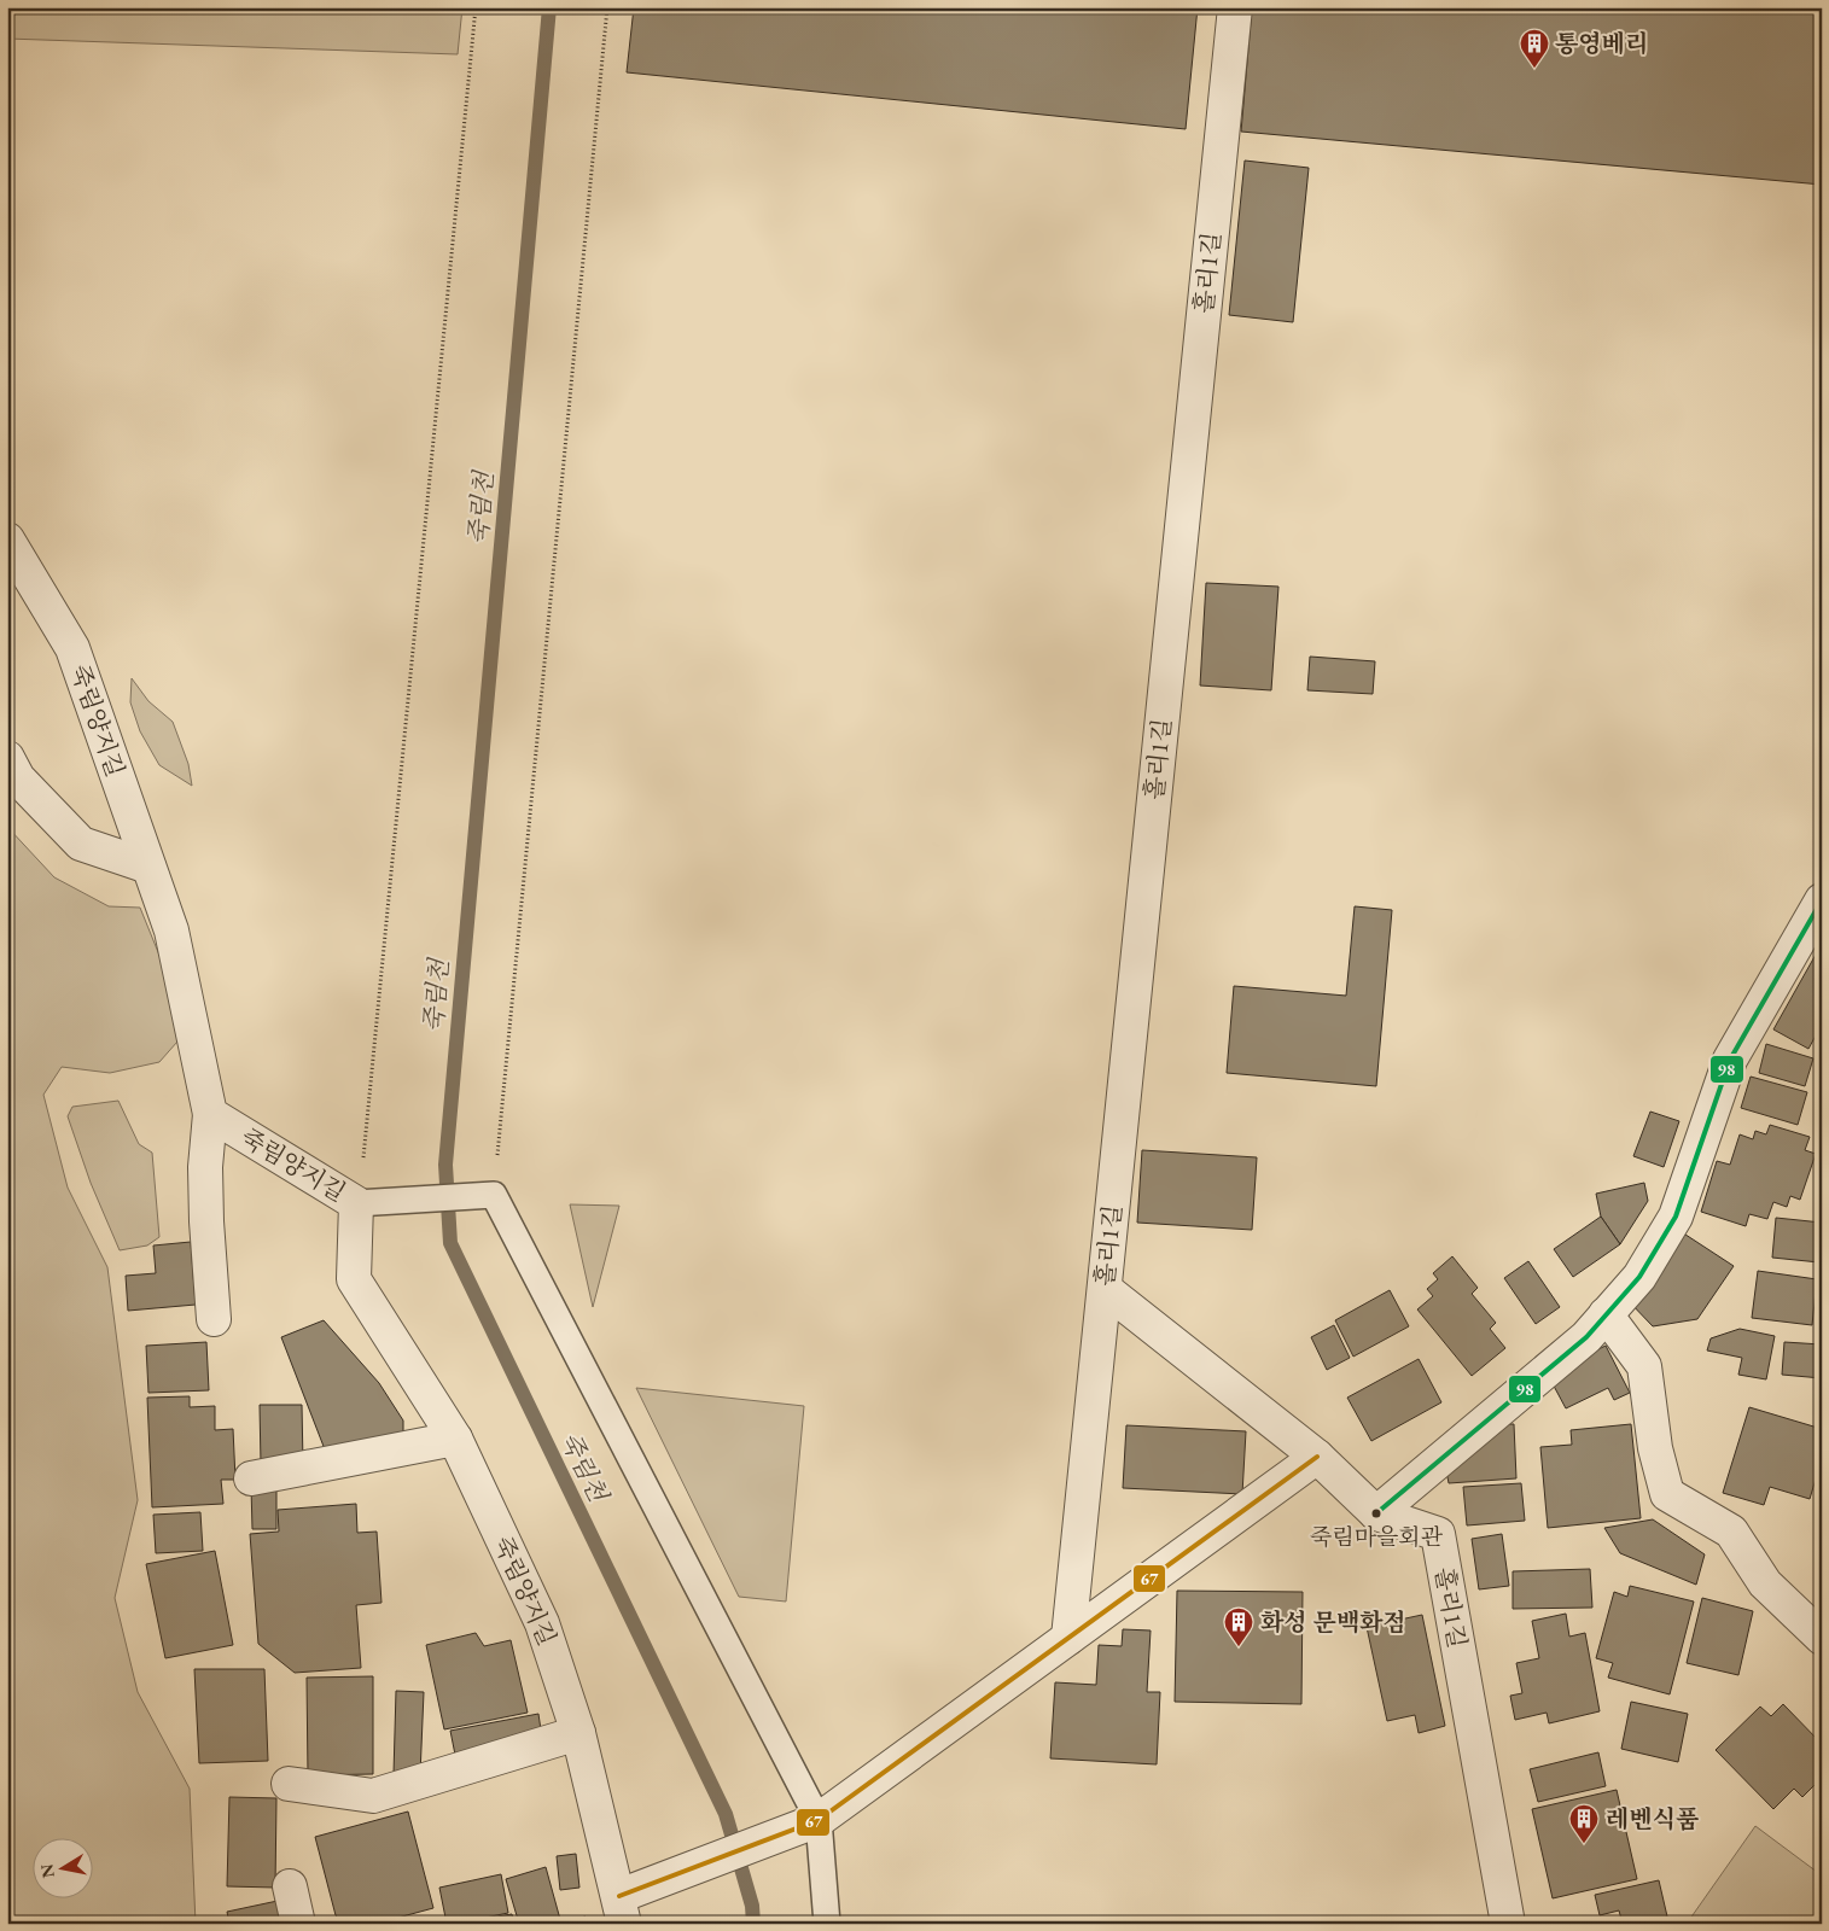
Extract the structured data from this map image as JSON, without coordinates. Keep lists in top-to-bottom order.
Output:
{
  "streets": {
    "street": ["홀리1길", "죽림양지길"]
  },
  "water": ["죽림천"],
  "places": {
    "building": ["통영베리", "화성 문백화점", "레벤식품"],
    "other": ["죽림마을회관"]
  },
  "lines": ["transit line 98", "transit line 67"],
  "north": "left"
}
